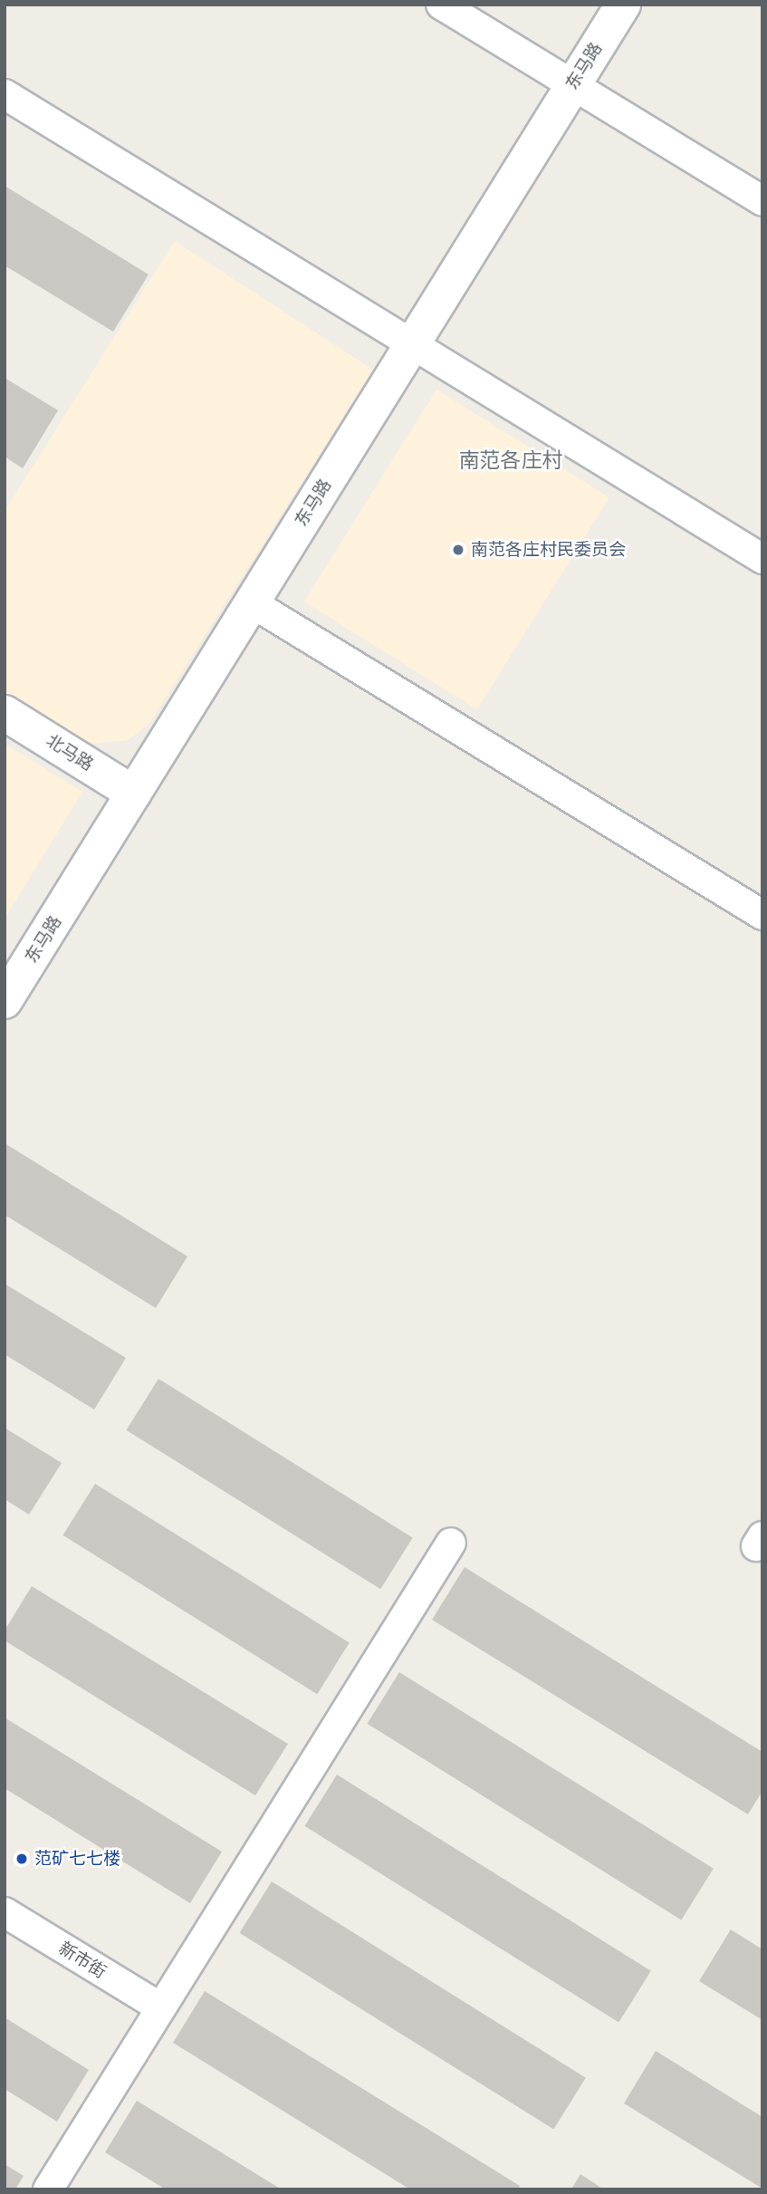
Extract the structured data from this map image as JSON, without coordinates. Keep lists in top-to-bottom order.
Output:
{
  "streets": {
    "street": ["东马路", "北马路", "新市街"]
  },
  "crossings": [
    ["东马路", "北马路"]
  ],
  "districts": ["南范各庄村"],
  "places": ["南范各庄村民委员会", "范矿七七楼"]
}
